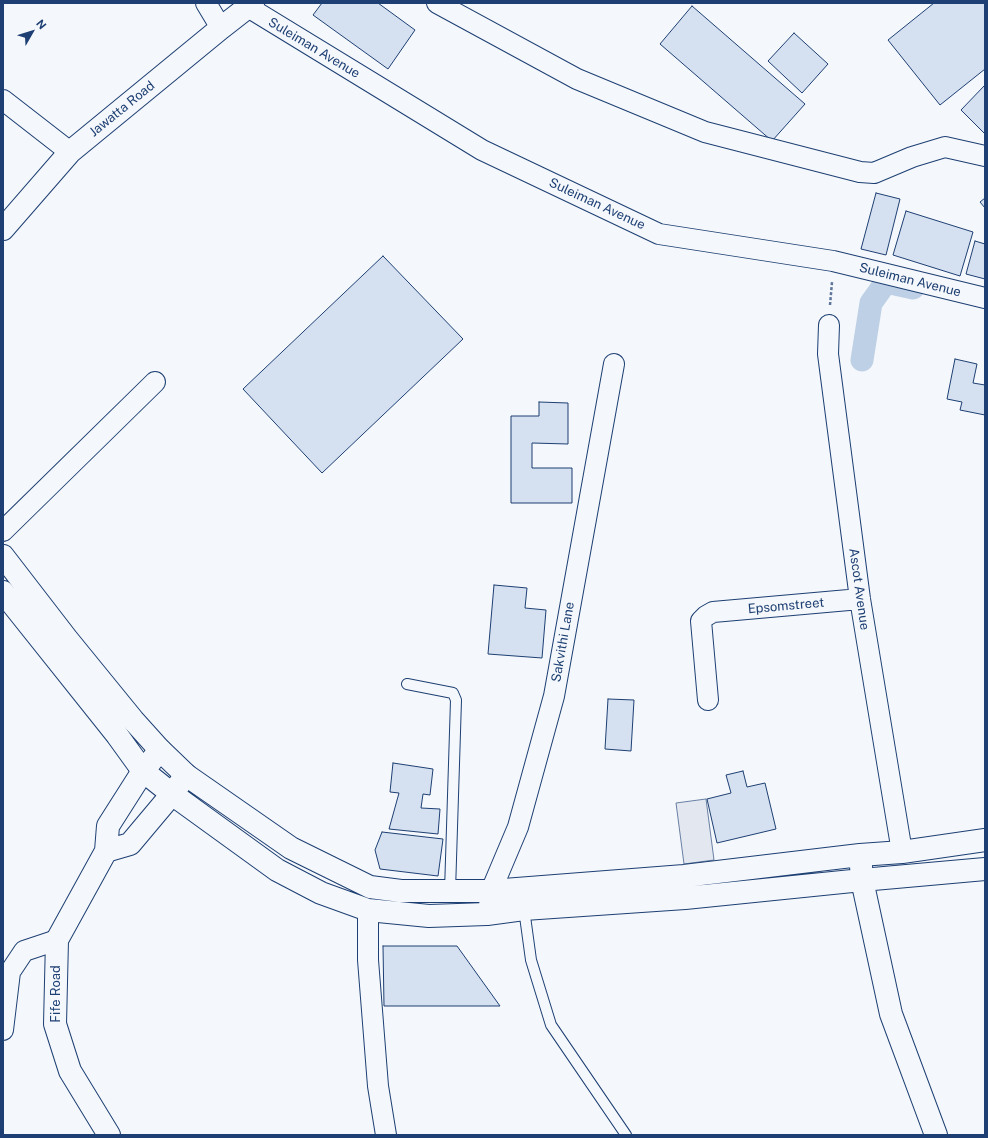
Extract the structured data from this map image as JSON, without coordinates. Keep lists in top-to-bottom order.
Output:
{
  "streets": {
    "main road": ["Jawatta Road", "Fife Road"],
    "street": [
      "Suleiman Avenue",
      "Ascot Avenue",
      "Epsomstreet",
      "Sakvithi Lane"
    ]
  },
  "crossings": [
    ["Suleiman Avenue", "Jawatta Road"],
    ["Ascot Avenue", "Epsomstreet"]
  ],
  "north": "top right"
}
